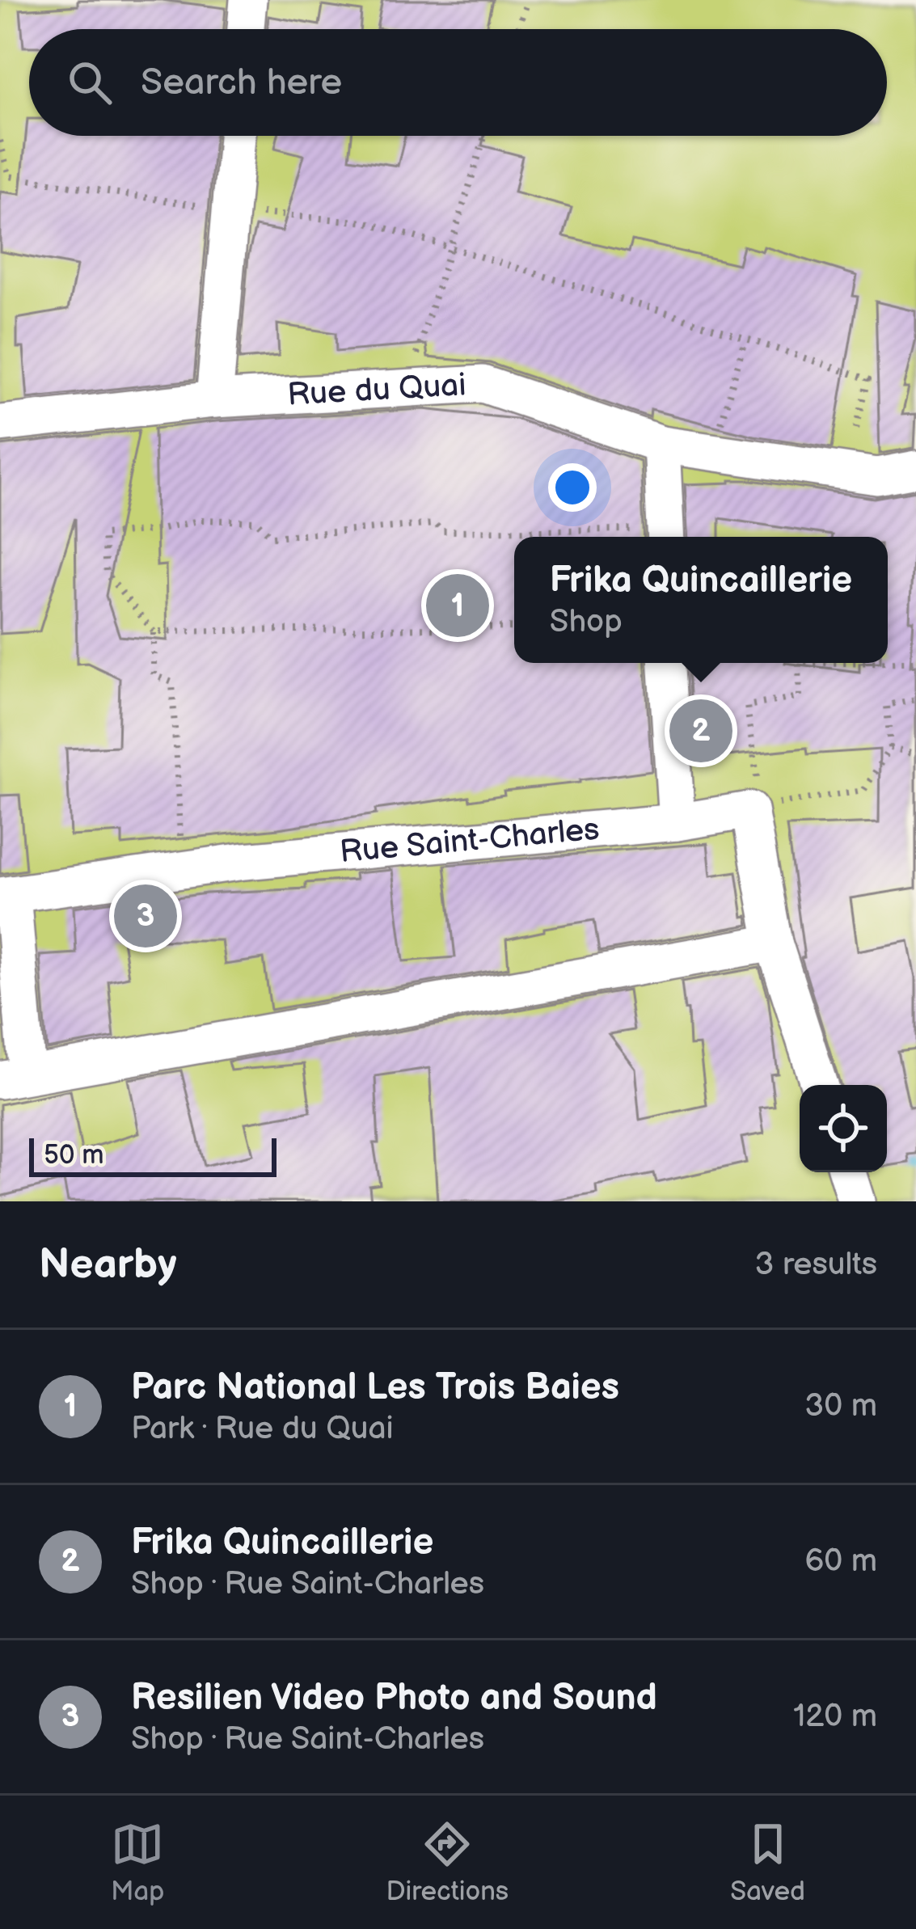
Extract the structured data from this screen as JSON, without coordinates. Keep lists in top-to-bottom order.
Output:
{
  "streets": {
    "street": ["Rue du Quai", "Rue Saint-Charles"]
  },
  "scale_bar": "50 m",
  "page": {
    "search": "Search here",
    "popup": ["Frika Quincaillerie", "Shop"],
    "pins": ["1", "2", "3"],
    "scale": "50 m",
    "heading": ["Nearby", "3 results"],
    "list": [
      {
        "mark": "1",
        "name": "Parc National Les Trois Baies",
        "note": "Park · Rue du Quai",
        "value": "30 m"
      },
      {
        "mark": "2",
        "name": "Frika Quincaillerie",
        "note": "Shop · Rue Saint-Charles",
        "value": "60 m"
      },
      {
        "mark": "3",
        "name": "Resilien Video Photo and Sound",
        "note": "Shop · Rue Saint-Charles",
        "value": "120 m"
      }
    ],
    "nav": ["Map", "Directions", "Saved"]
  }
}
